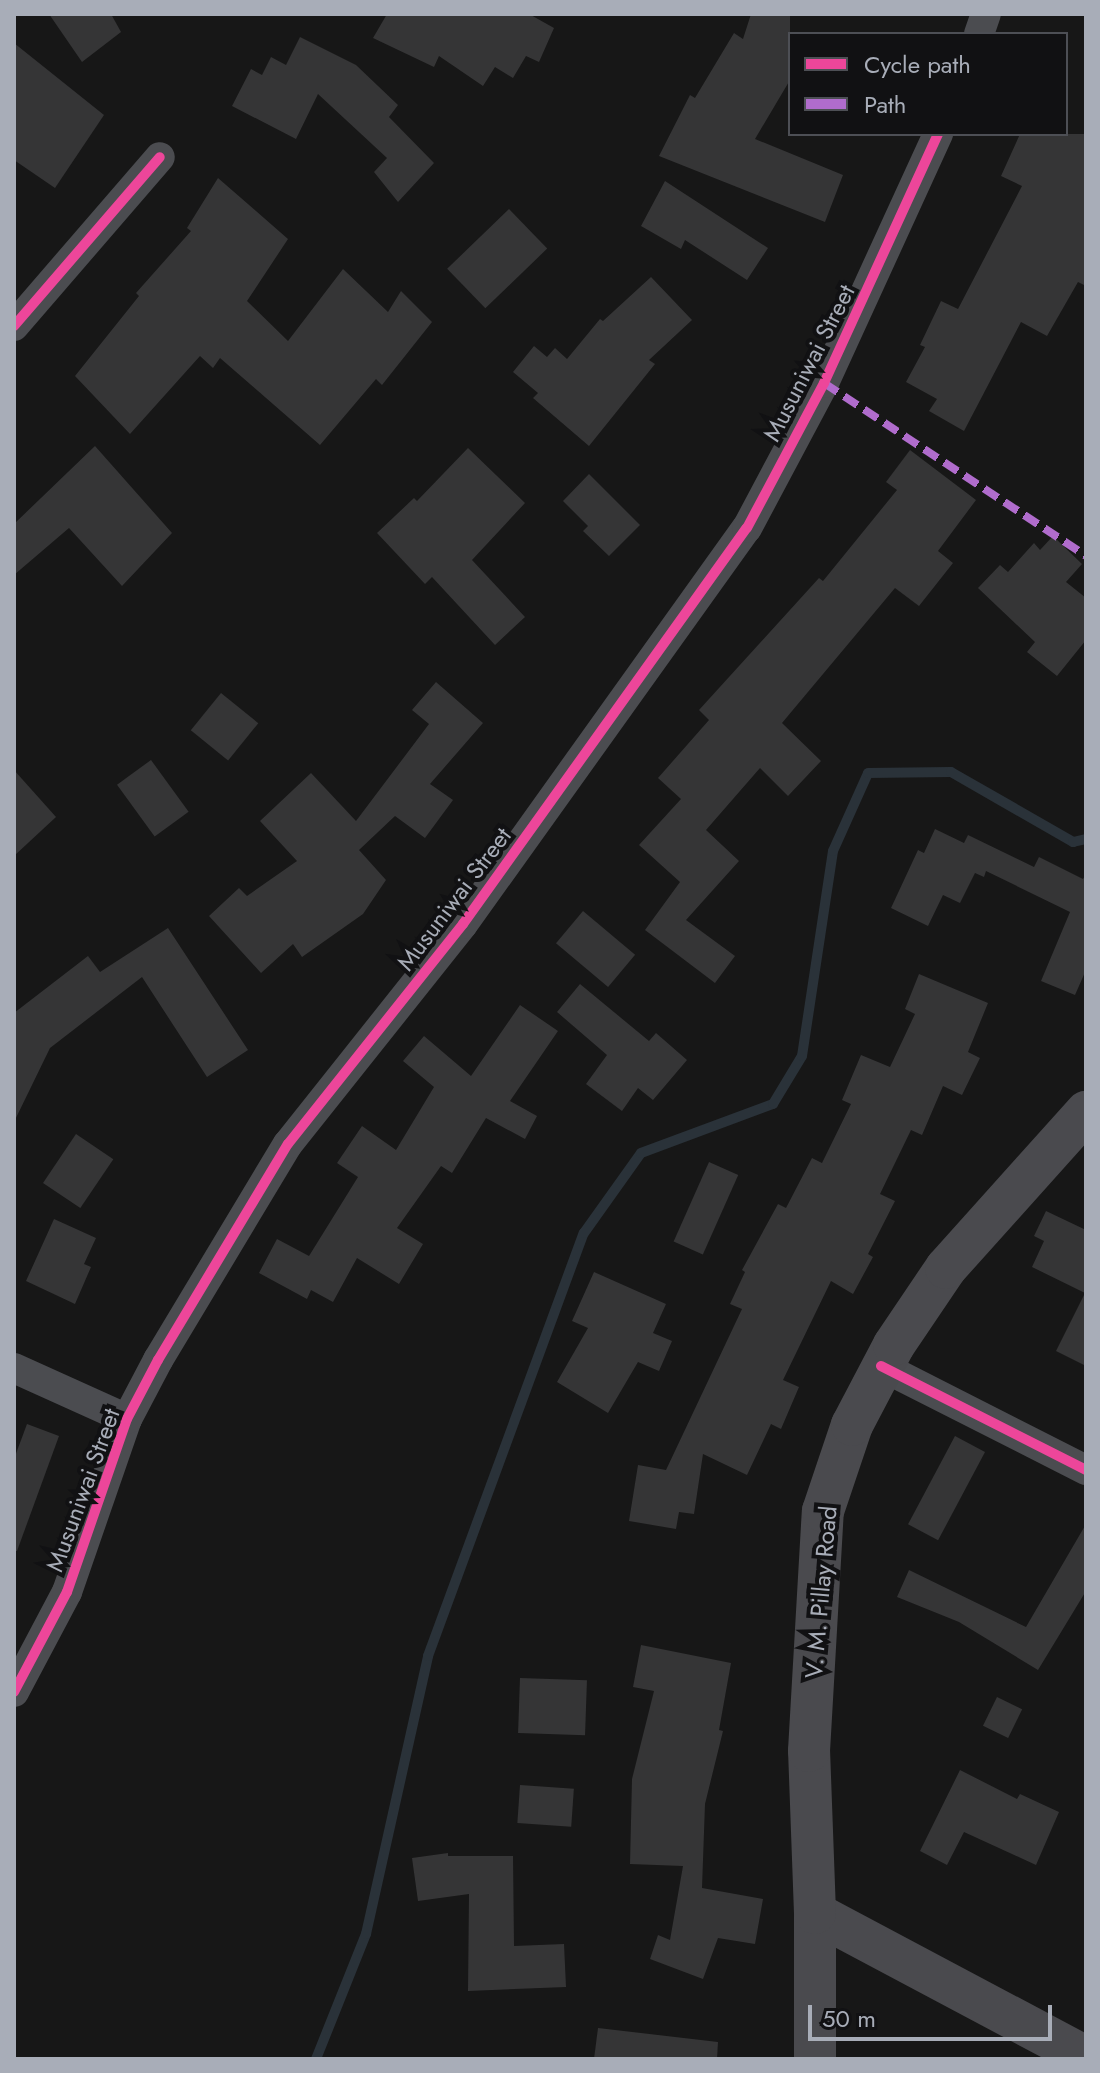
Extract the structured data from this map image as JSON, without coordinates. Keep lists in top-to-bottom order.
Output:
{
  "streets": {
    "main road": ["V. M. Pillay Road"],
    "street": ["Musuniwai Street"]
  },
  "legend": ["Cycle path", "Path"],
  "scale_bar": "50 m"
}
